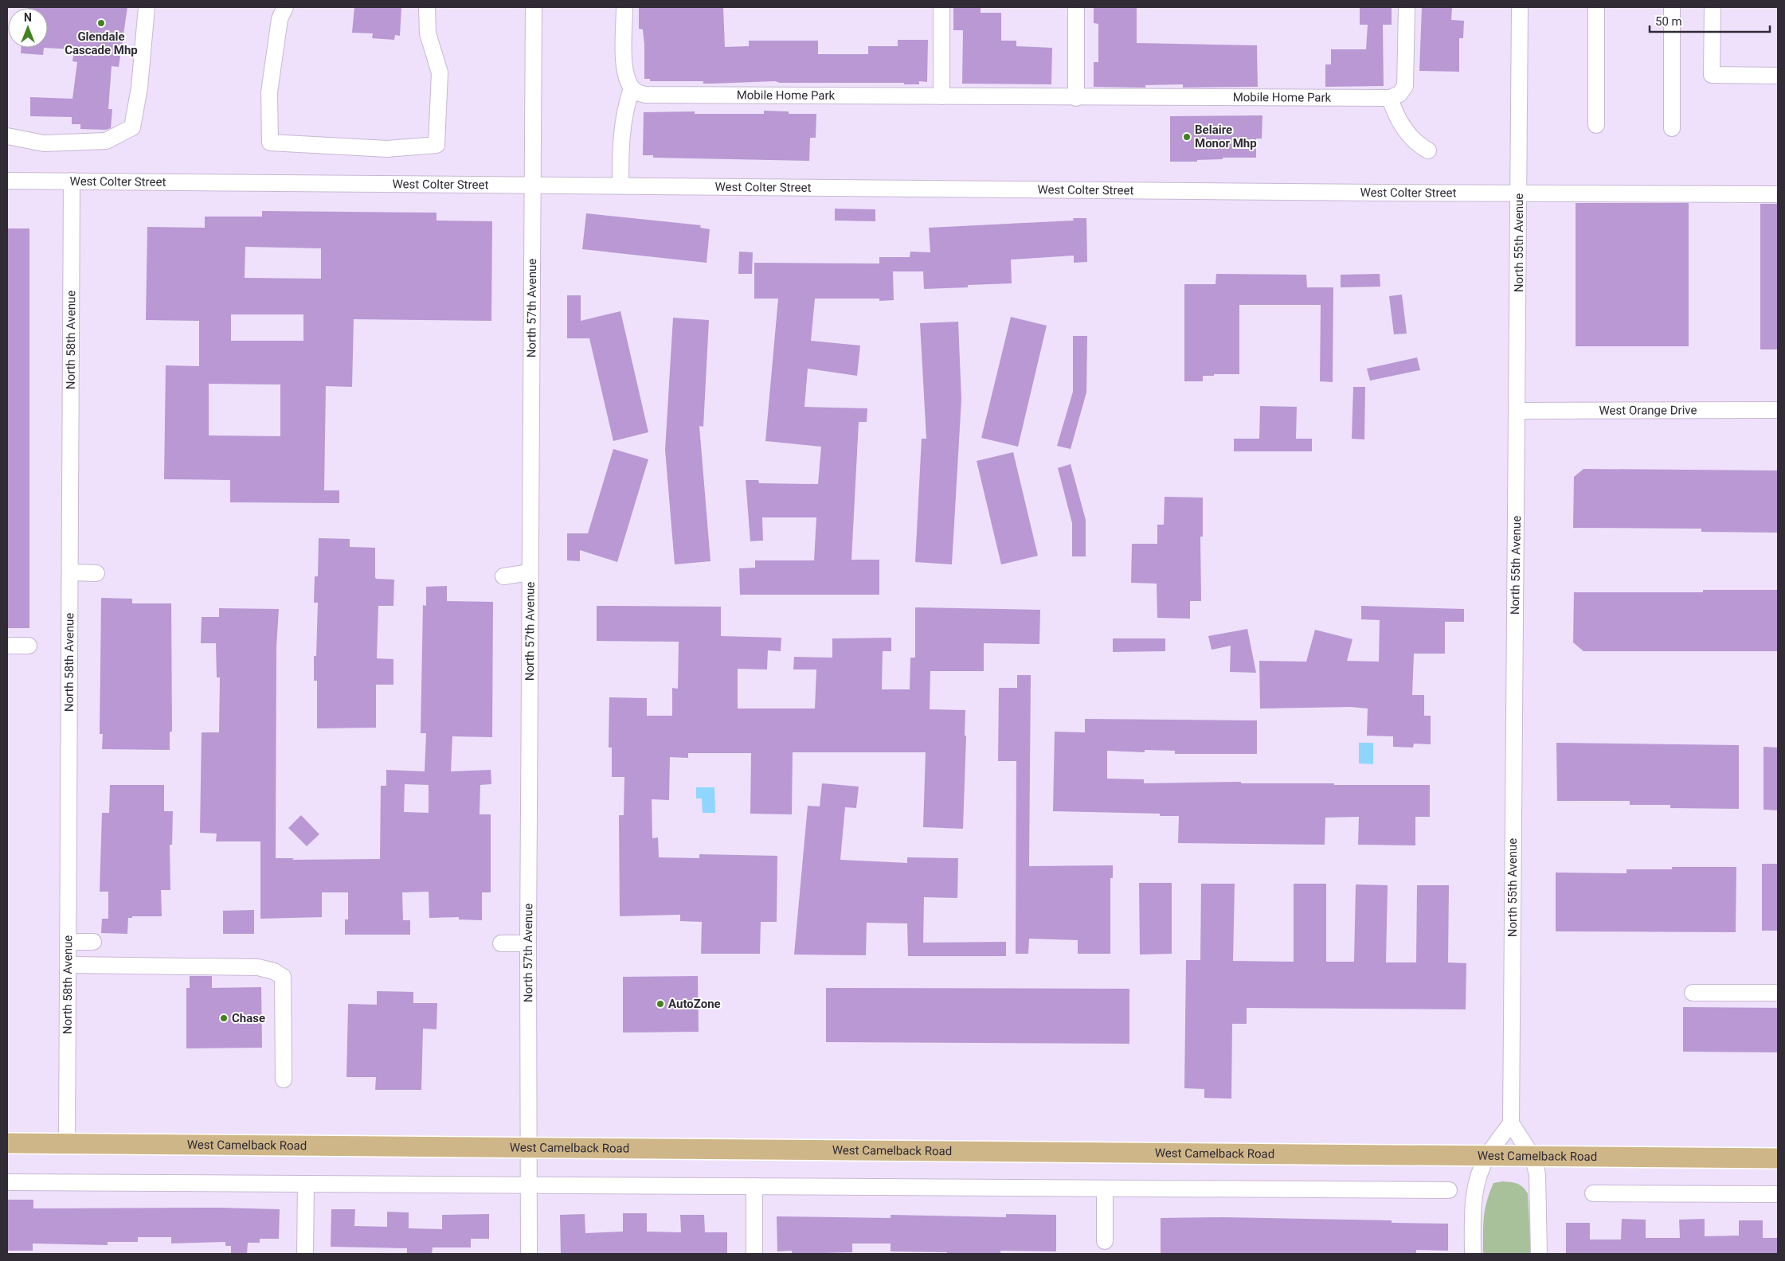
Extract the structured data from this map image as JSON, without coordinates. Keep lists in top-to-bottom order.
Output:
{
  "streets": {
    "main road": ["West Camelback Road"],
    "street": [
      "Mobile Home Park",
      "West Colter Street",
      "North 55th Avenue",
      "North 57th Avenue",
      "North 58th Avenue",
      "West Orange Drive"
    ]
  },
  "crossings": [
    ["West Colter Street", "North 55th Avenue"],
    ["West Colter Street", "North 57th Avenue"],
    ["West Colter Street", "North 58th Avenue"],
    ["North 55th Avenue", "West Orange Drive"],
    ["North 57th Avenue", "West Camelback Road"],
    ["North 58th Avenue", "West Camelback Road"]
  ],
  "places": [
    "Glendale Cascade Mhp",
    "Belaire Monor Mhp",
    "AutoZone",
    "Chase"
  ],
  "scale_bar": "50 m",
  "north": "top"
}
